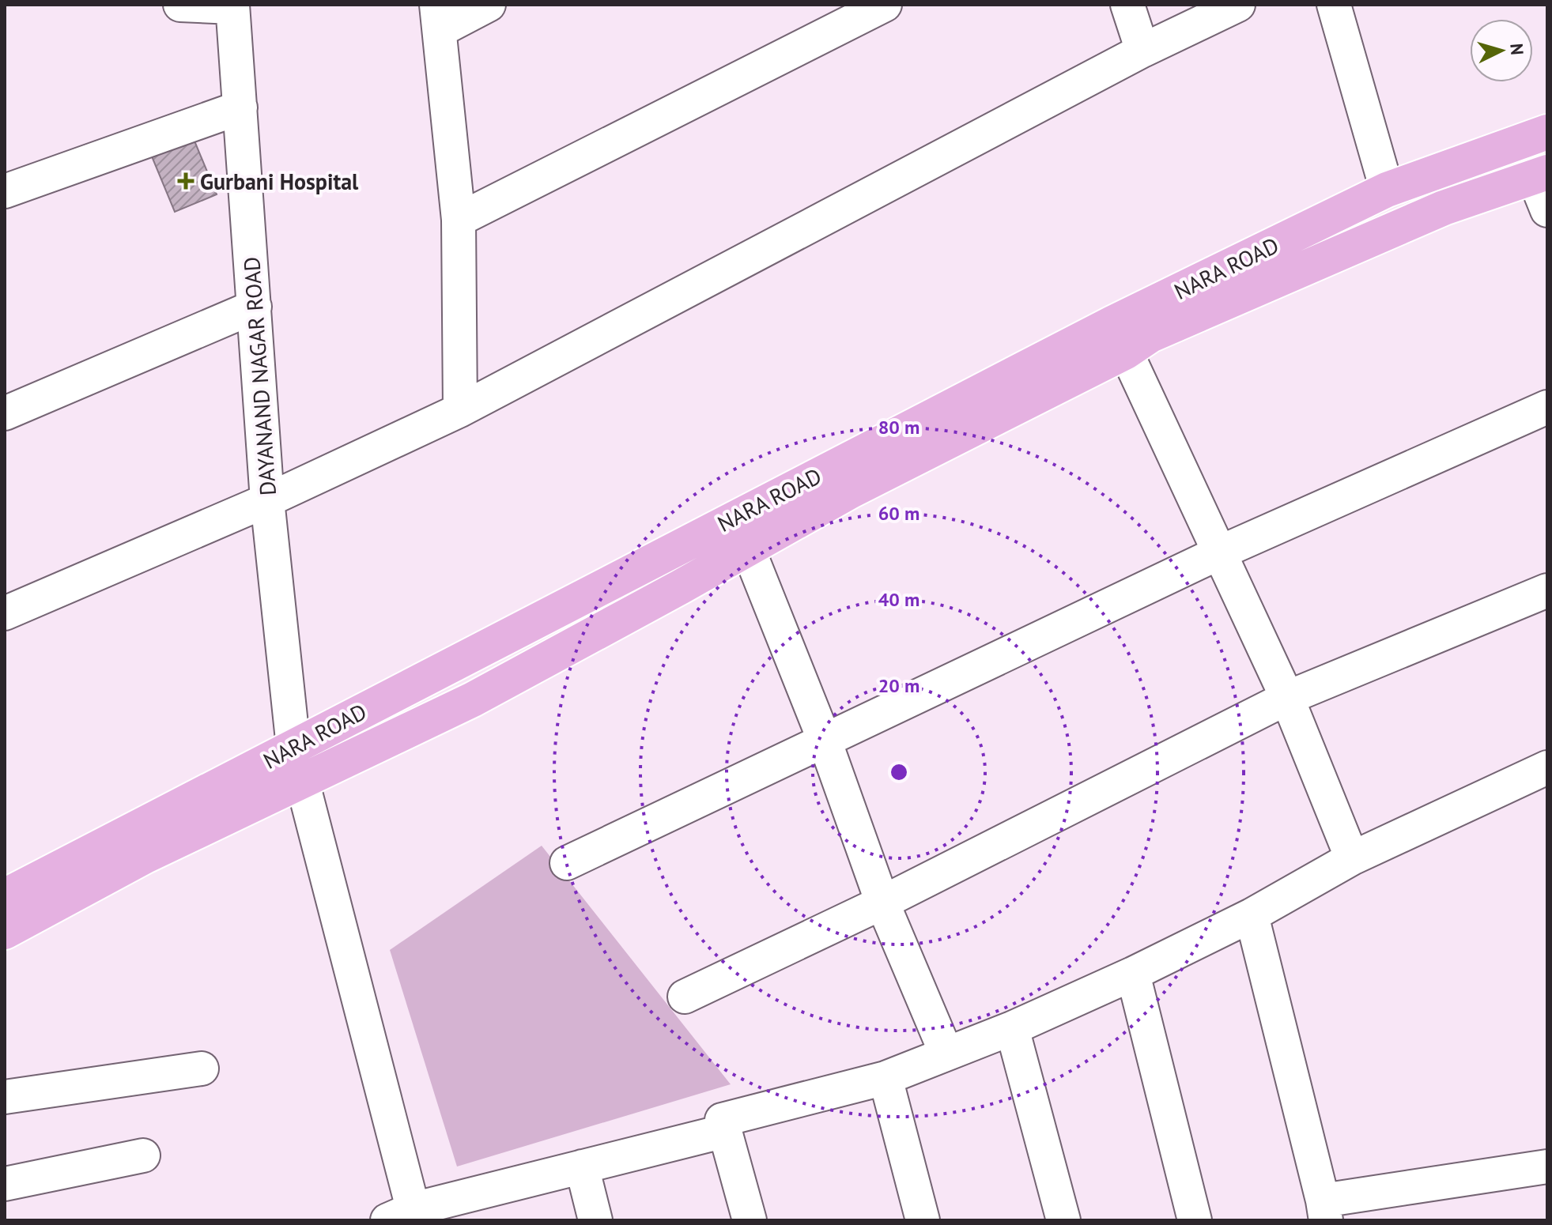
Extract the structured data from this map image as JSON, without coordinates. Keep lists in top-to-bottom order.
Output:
{
  "streets": {
    "main road": ["NARA ROAD"],
    "street": ["DAYANAND NAGAR ROAD"]
  },
  "crossings": [
    ["NARA ROAD", "DAYANAND NAGAR ROAD"]
  ],
  "places": {
    "health": ["Gurbani Hospital"]
  },
  "north": "right",
  "rings": [
    "80 m",
    "60 m",
    "40 m",
    "20 m"
  ]
}
